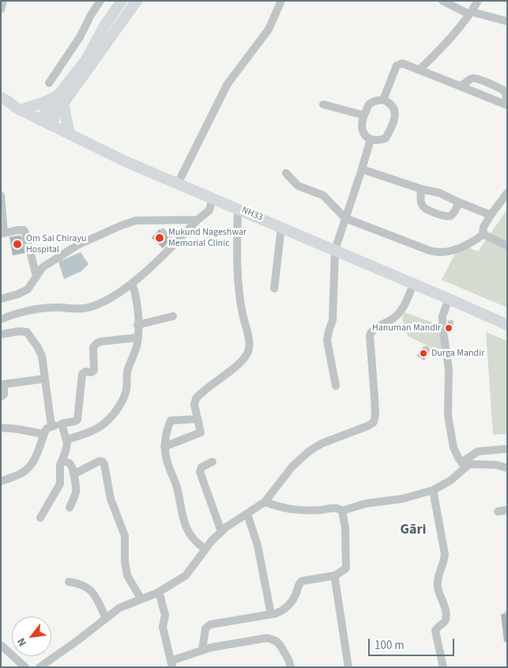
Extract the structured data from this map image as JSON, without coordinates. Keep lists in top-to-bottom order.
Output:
{
  "streets": {
    "main road": ["NH33"]
  },
  "districts": ["Gāri"],
  "places": [
    "Mukund Nageshwar Memorial Clinic",
    "Om Sai Chirayu Hospital",
    "Hanuman Mandir",
    "Durga Mandir"
  ],
  "scale_bar": "100 m",
  "north": "bottom left"
}
